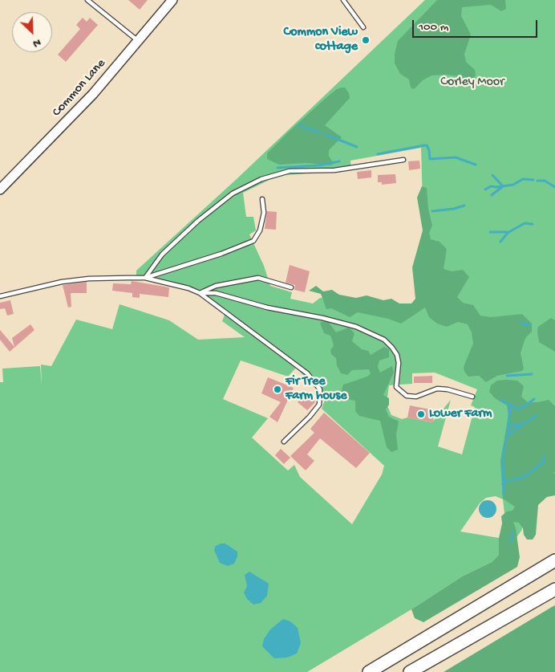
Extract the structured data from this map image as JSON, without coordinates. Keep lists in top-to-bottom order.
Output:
{
  "streets": {
    "street": ["Common Lane"]
  },
  "parks": ["Corley Moor"],
  "places": ["Common View cottage", "Fir Tree Farm house", "Lower Farm"],
  "scale_bar": "100 m",
  "north": "bottom right"
}
